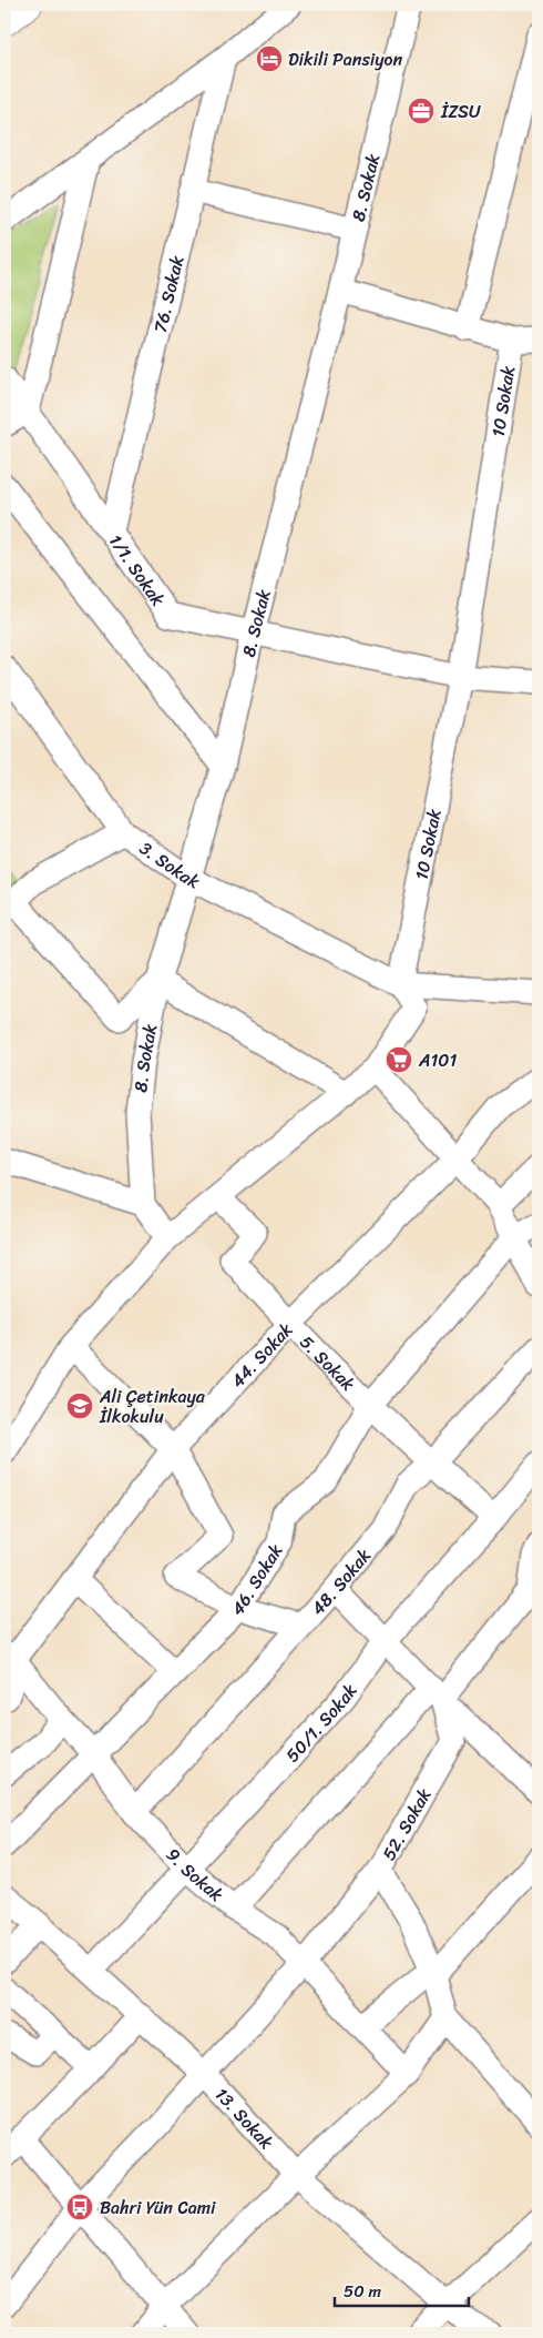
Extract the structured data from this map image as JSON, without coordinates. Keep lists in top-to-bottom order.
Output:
{
  "streets": {
    "street": [
      "8. Sokak",
      "76. Sokak",
      "10 Sokak",
      "1/1. Sokak",
      "3. Sokak",
      "44. Sokak",
      "5. Sokak",
      "46. Sokak",
      "48. Sokak",
      "50/1. Sokak",
      "52. Sokak",
      "9. Sokak",
      "13. Sokak"
    ]
  },
  "crossings": [
    ["8. Sokak", "1/1. Sokak"],
    ["8. Sokak", "3. Sokak"],
    ["76. Sokak", "1/1. Sokak"],
    ["10 Sokak", "1/1. Sokak"],
    ["10 Sokak", "3. Sokak"],
    ["44. Sokak", "5. Sokak"],
    ["44. Sokak", "9. Sokak"],
    ["5. Sokak", "46. Sokak"],
    ["5. Sokak", "48. Sokak"],
    ["5. Sokak", "50/1. Sokak"],
    ["46. Sokak", "9. Sokak"],
    ["48. Sokak", "9. Sokak"],
    ["50/1. Sokak", "9. Sokak"],
    ["50/1. Sokak", "13. Sokak"],
    ["52. Sokak", "9. Sokak"],
    ["52. Sokak", "13. Sokak"]
  ],
  "places": {
    "hotel": ["Dikili Pansiyon"],
    "office": ["İZSU"],
    "supermarket": ["A101"],
    "school or university": ["Ali Çetinkaya İlkokulu"],
    "bus stop": ["Bahri Yün Cami"]
  },
  "scale_bar": "50 m"
}
